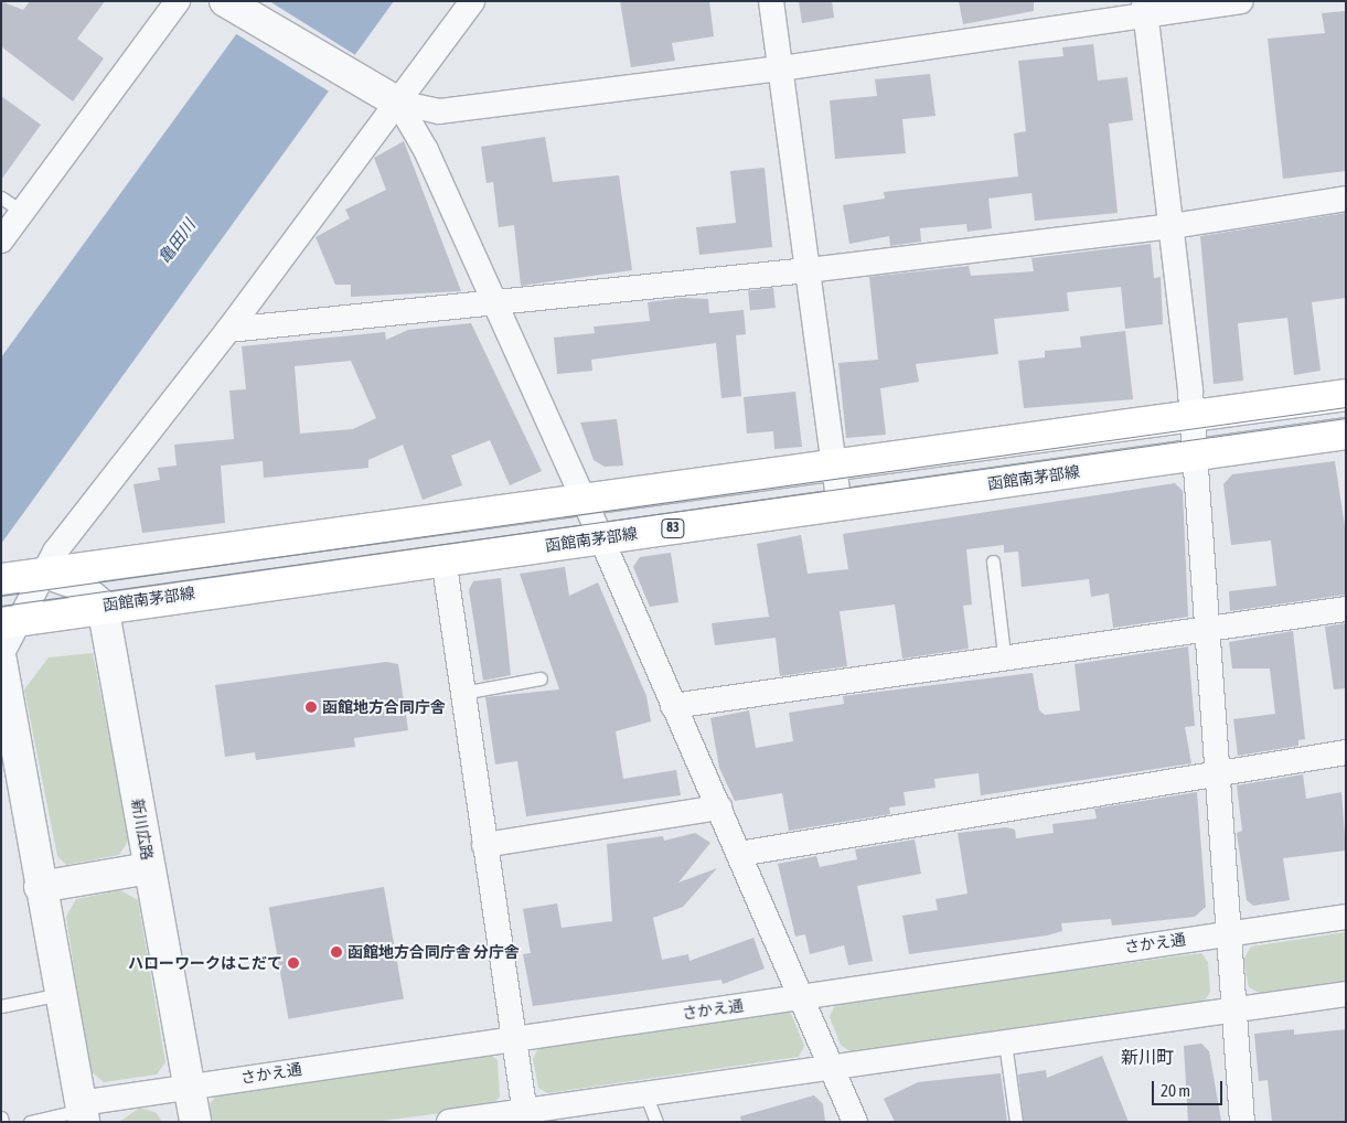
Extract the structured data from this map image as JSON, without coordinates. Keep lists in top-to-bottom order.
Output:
{
  "streets": {
    "main road": ["函館南茅部線", "83"],
    "street": ["新川広路", "さかえ通"]
  },
  "crossings": [
    ["函館南茅部線", "新川広路"],
    ["新川広路", "さかえ通"]
  ],
  "districts": ["新川町"],
  "water": ["亀田川"],
  "places": ["函館地方合同庁舎", "函館地方合同庁舎 分庁舎", "ハローワークはこだて"],
  "scale_bar": "20 m"
}
